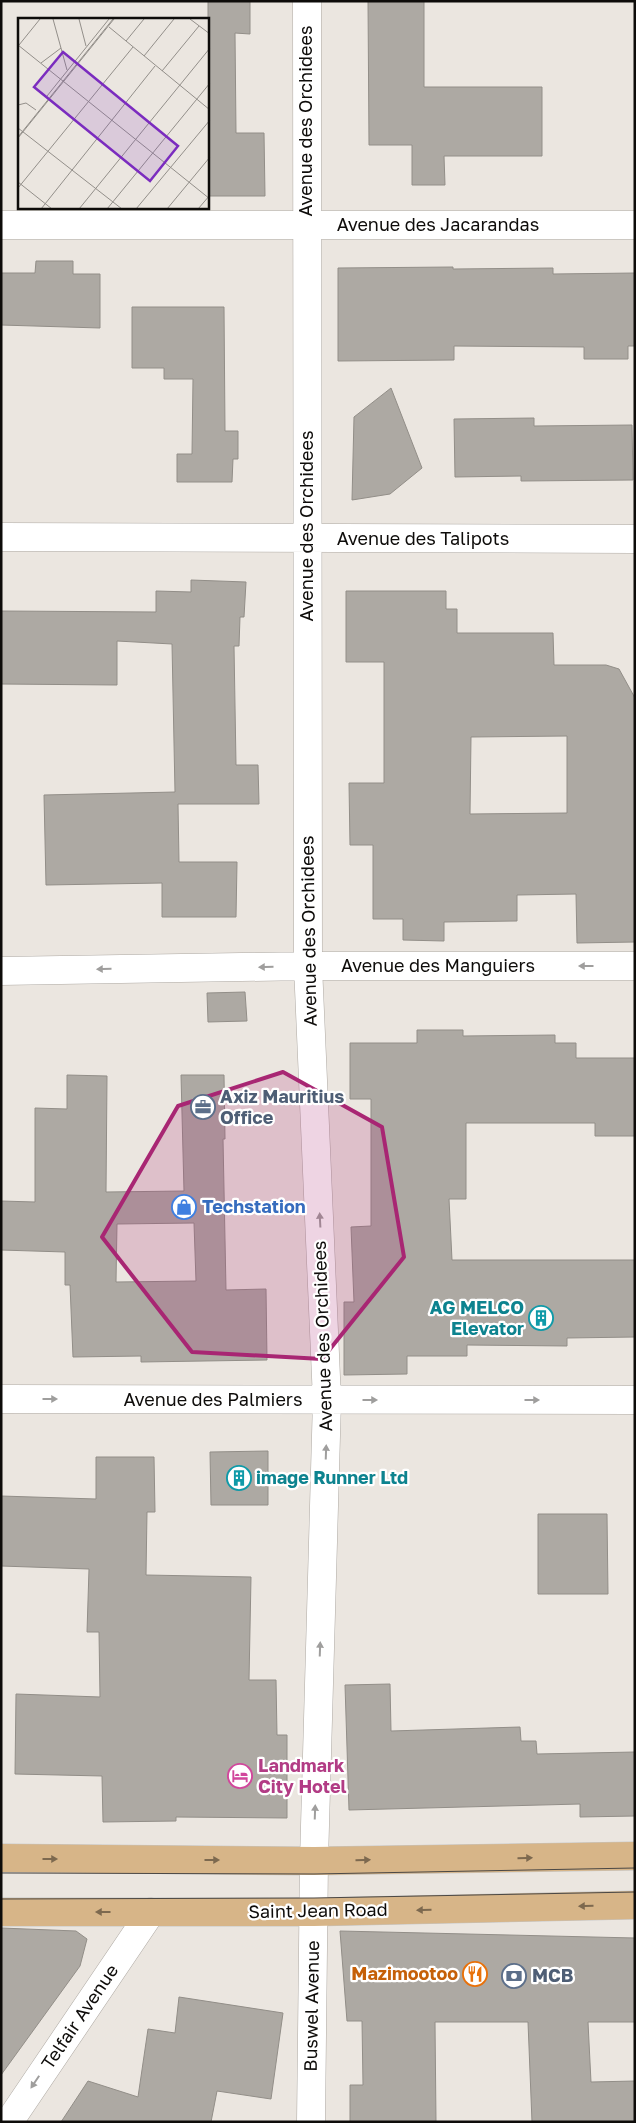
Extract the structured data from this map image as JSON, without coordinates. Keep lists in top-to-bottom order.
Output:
{
  "streets": {
    "main road": ["Saint Jean Road"],
    "street": [
      "Avenue des Orchidees",
      "Avenue des Jacarandas",
      "Avenue des Talipots",
      "Avenue des Manguiers",
      "Avenue des Palmiers",
      "Buswel Avenue",
      "Telfair Avenue"
    ]
  },
  "crossings": [
    ["Avenue des Orchidees", "Avenue des Jacarandas"],
    ["Avenue des Orchidees", "Avenue des Talipots"],
    ["Avenue des Orchidees", "Avenue des Manguiers"],
    ["Avenue des Orchidees", "Avenue des Palmiers"],
    ["Avenue des Orchidees", "Buswel Avenue"],
    ["Saint Jean Road", "Buswel Avenue"],
    ["Saint Jean Road", "Telfair Avenue"]
  ],
  "one_way": [
    "Avenue des Orchidees",
    "Avenue des Manguiers",
    "Avenue des Palmiers",
    "Telfair Avenue"
  ],
  "places": {
    "office": ["Axiz Mauritius Office"],
    "shop": ["Techstation"],
    "building": ["AG MELCO Elevator", "image Runner Ltd"],
    "hotel": ["Landmark City Hotel"],
    "restaurant": ["Mazimootoo"],
    "bank": ["MCB"]
  }
}
